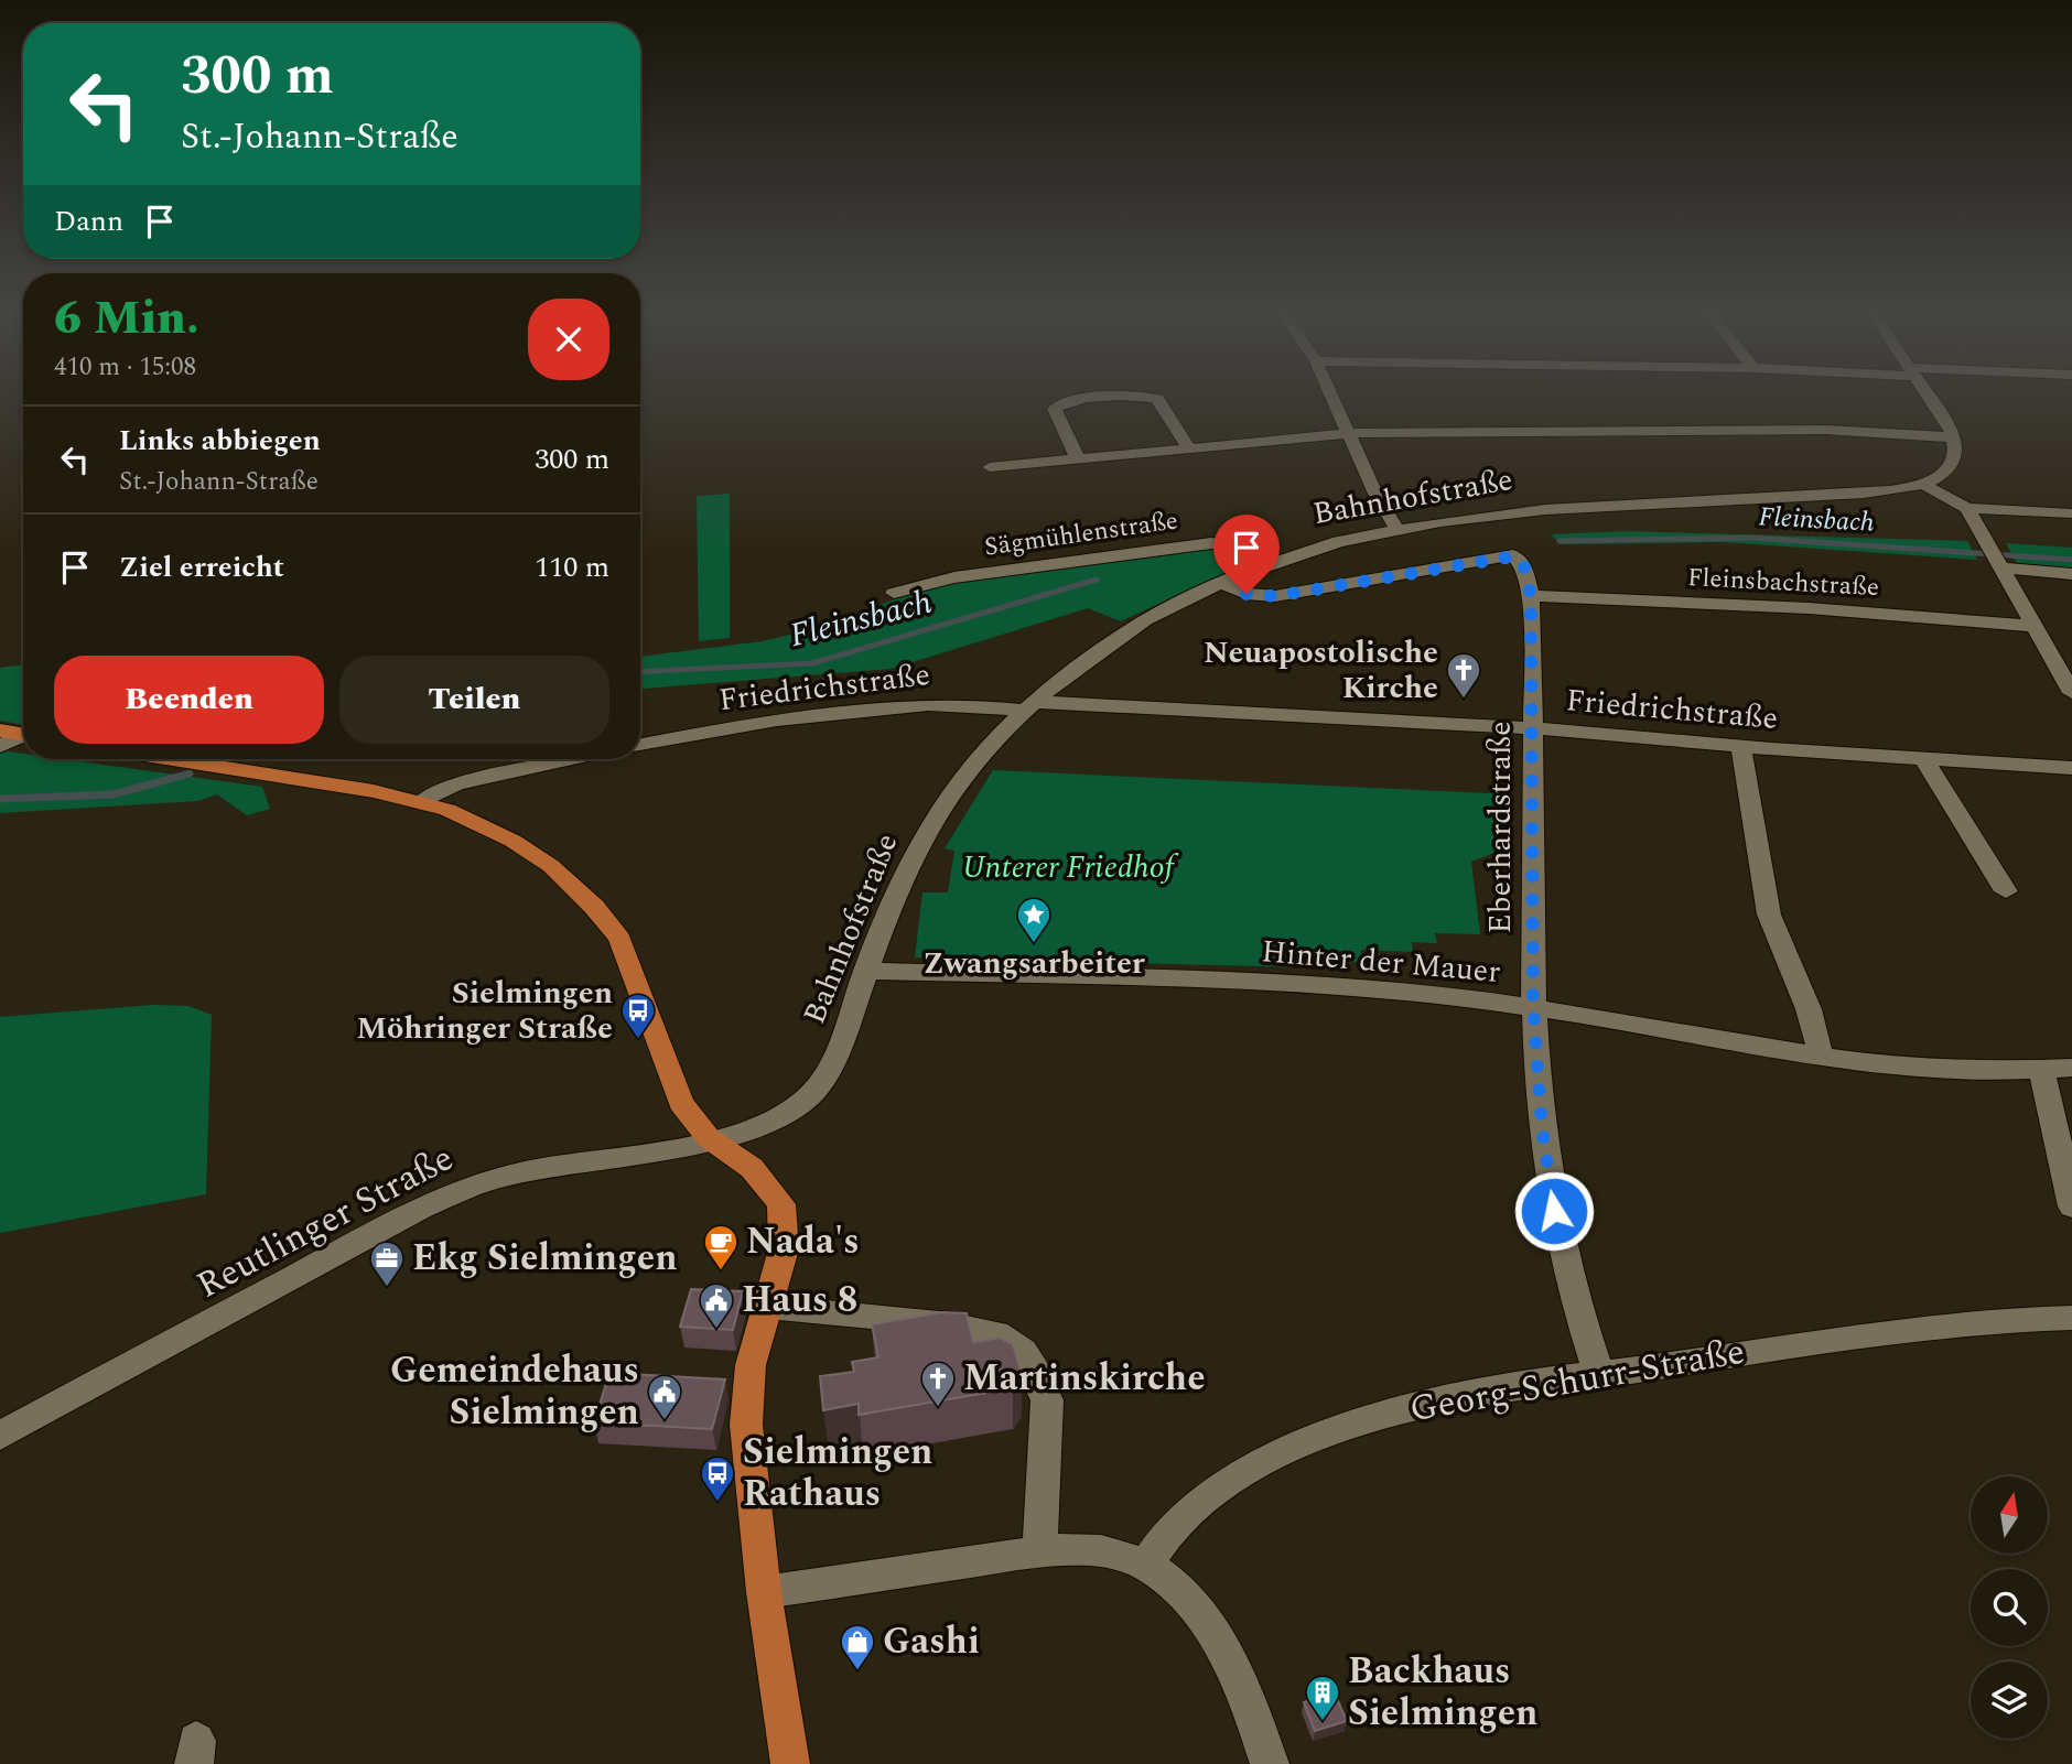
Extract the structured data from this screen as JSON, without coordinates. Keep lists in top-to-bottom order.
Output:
{
  "streets": {
    "street": [
      "Bahnhofstraße",
      "Sägmühlenstraße",
      "Fleinsbachstraße",
      "Friedrichstraße",
      "Eberhardstraße",
      "Hinter der Mauer",
      "Reutlinger Straße",
      "Georg-Schurr-Straße"
    ]
  },
  "crossings": [
    ["Bahnhofstraße", "Sägmühlenstraße"],
    ["Bahnhofstraße", "Friedrichstraße"],
    ["Bahnhofstraße", "Eberhardstraße"],
    ["Bahnhofstraße", "Hinter der Mauer"],
    ["Bahnhofstraße", "Reutlinger Straße"],
    ["Fleinsbachstraße", "Eberhardstraße"],
    ["Friedrichstraße", "Eberhardstraße"],
    ["Eberhardstraße", "Hinter der Mauer"],
    ["Eberhardstraße", "Georg-Schurr-Straße"]
  ],
  "water": ["Fleinsbach"],
  "parks": ["Unterer Friedhof"],
  "places": {
    "church": ["Neuapostolische Kirche", "Martinskirche"],
    "place": ["Zwangsarbeiter"],
    "bus stop": ["Sielmingen Möhringer Straße", "Sielmingen Rathaus"],
    "cafe": ["Nada's"],
    "office": ["Ekg Sielmingen"],
    "public building": ["Haus 8", "Gemeindehaus Sielmingen"],
    "shop": ["Gashi"],
    "building": ["Backhaus Sielmingen"]
  },
  "north": "top",
  "page": {
    "turn": ["300 m", "St.-Johann-Straße"],
    "then": "Dann",
    "heading": ["6 Min.", "410 m · 15:08"],
    "list": [
      {
        "name": "Links abbiegen",
        "note": "St.-Johann-Straße",
        "value": "300 m"
      },
      {
        "name": "Ziel erreicht",
        "value": "110 m"
      }
    ],
    "buttons": ["Beenden", "Teilen"]
  }
}
